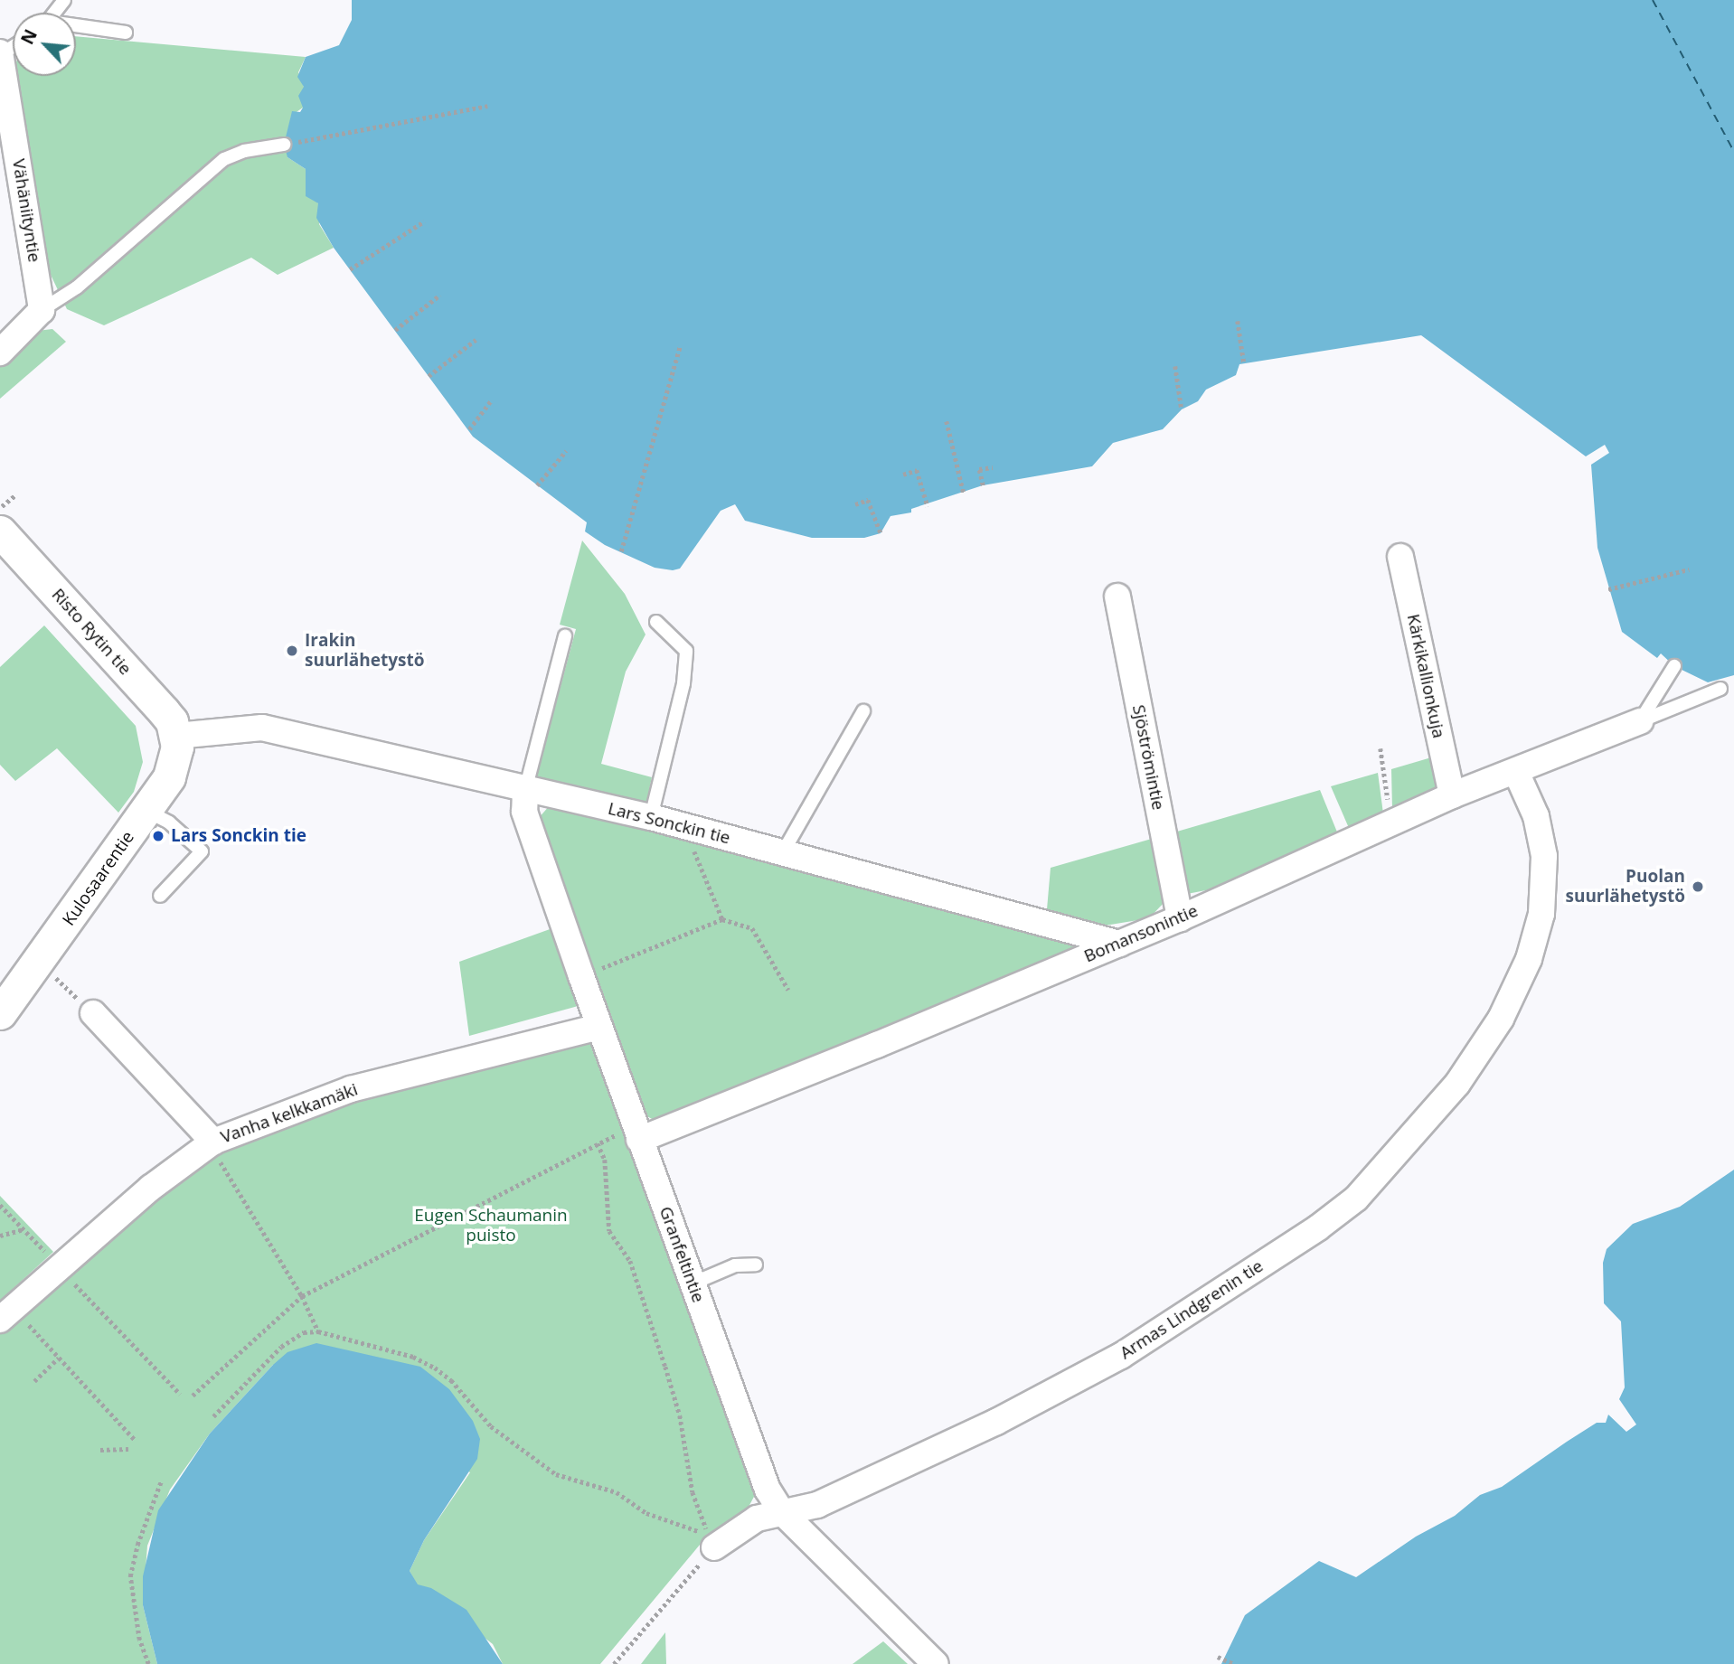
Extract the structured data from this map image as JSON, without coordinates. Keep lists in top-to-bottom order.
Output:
{
  "streets": {
    "street": [
      "Vähäniityntie",
      "Risto Rytin tie",
      "Kärkikallionkuja",
      "Sjöströmintie",
      "Lars Sonckin tie",
      "Kulosaarentie",
      "Bomansonintie",
      "Vanha kelkkamäki",
      "Granfeltintie",
      "Armas Lindgrenin tie"
    ]
  },
  "crossings": [
    ["Risto Rytin tie", "Lars Sonckin tie"],
    ["Risto Rytin tie", "Kulosaarentie"],
    ["Kärkikallionkuja", "Bomansonintie"],
    ["Sjöströmintie", "Bomansonintie"],
    ["Lars Sonckin tie", "Kulosaarentie"],
    ["Lars Sonckin tie", "Bomansonintie"],
    ["Lars Sonckin tie", "Granfeltintie"],
    ["Bomansonintie", "Granfeltintie"],
    ["Bomansonintie", "Armas Lindgrenin tie"],
    ["Vanha kelkkamäki", "Granfeltintie"],
    ["Granfeltintie", "Armas Lindgrenin tie"]
  ],
  "parks": ["Eugen Schaumanin puisto"],
  "places": ["Irakin suurlähetystö", "Lars Sonckin tie", "Puolan suurlähetystö"],
  "north": "top left"
}
